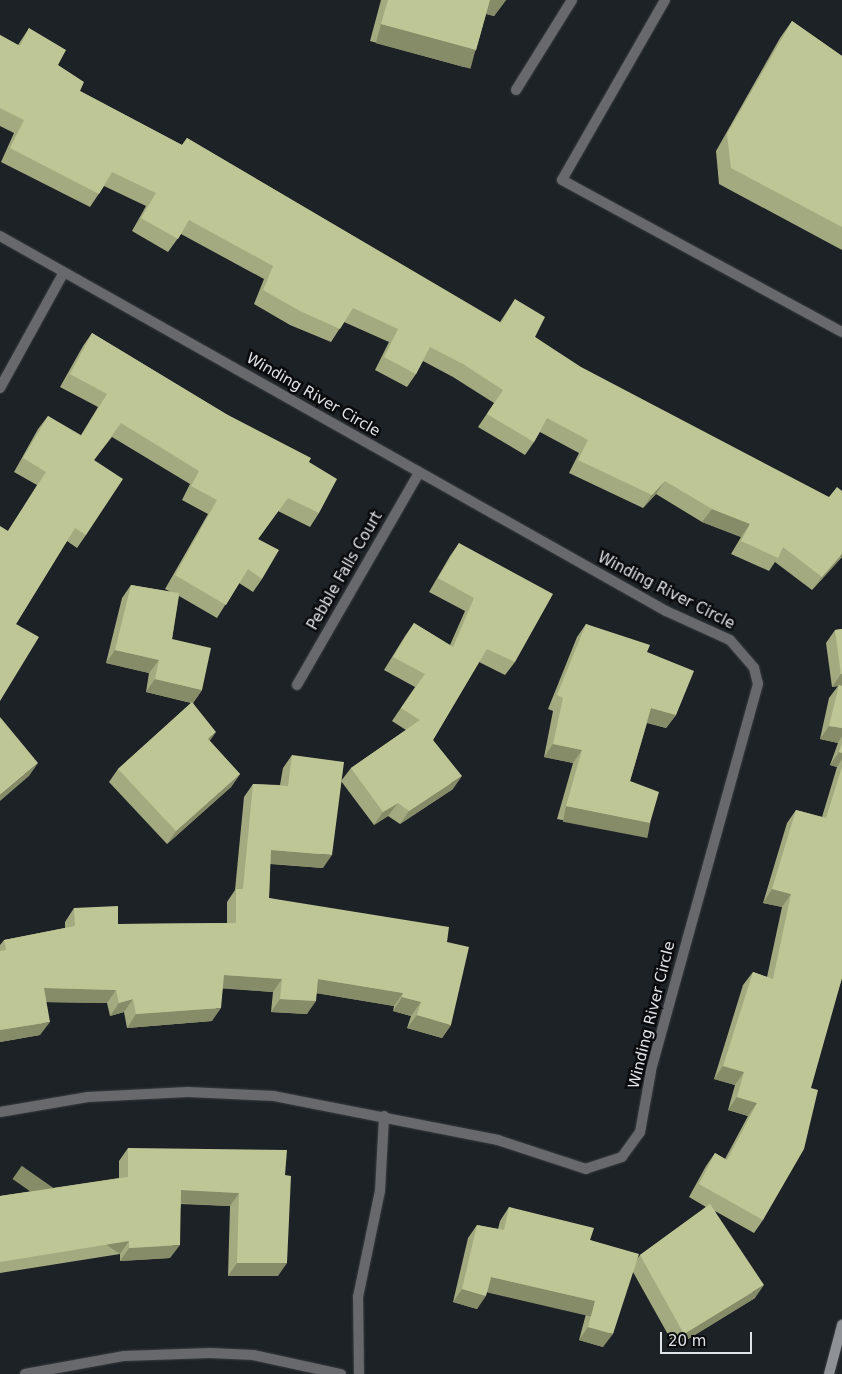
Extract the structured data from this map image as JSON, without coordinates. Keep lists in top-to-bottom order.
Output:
{
  "streets": {
    "street": ["Winding River Circle", "Pebble Falls Court"]
  },
  "crossings": [
    ["Winding River Circle", "Pebble Falls Court"]
  ],
  "scale_bar": "20 m"
}
